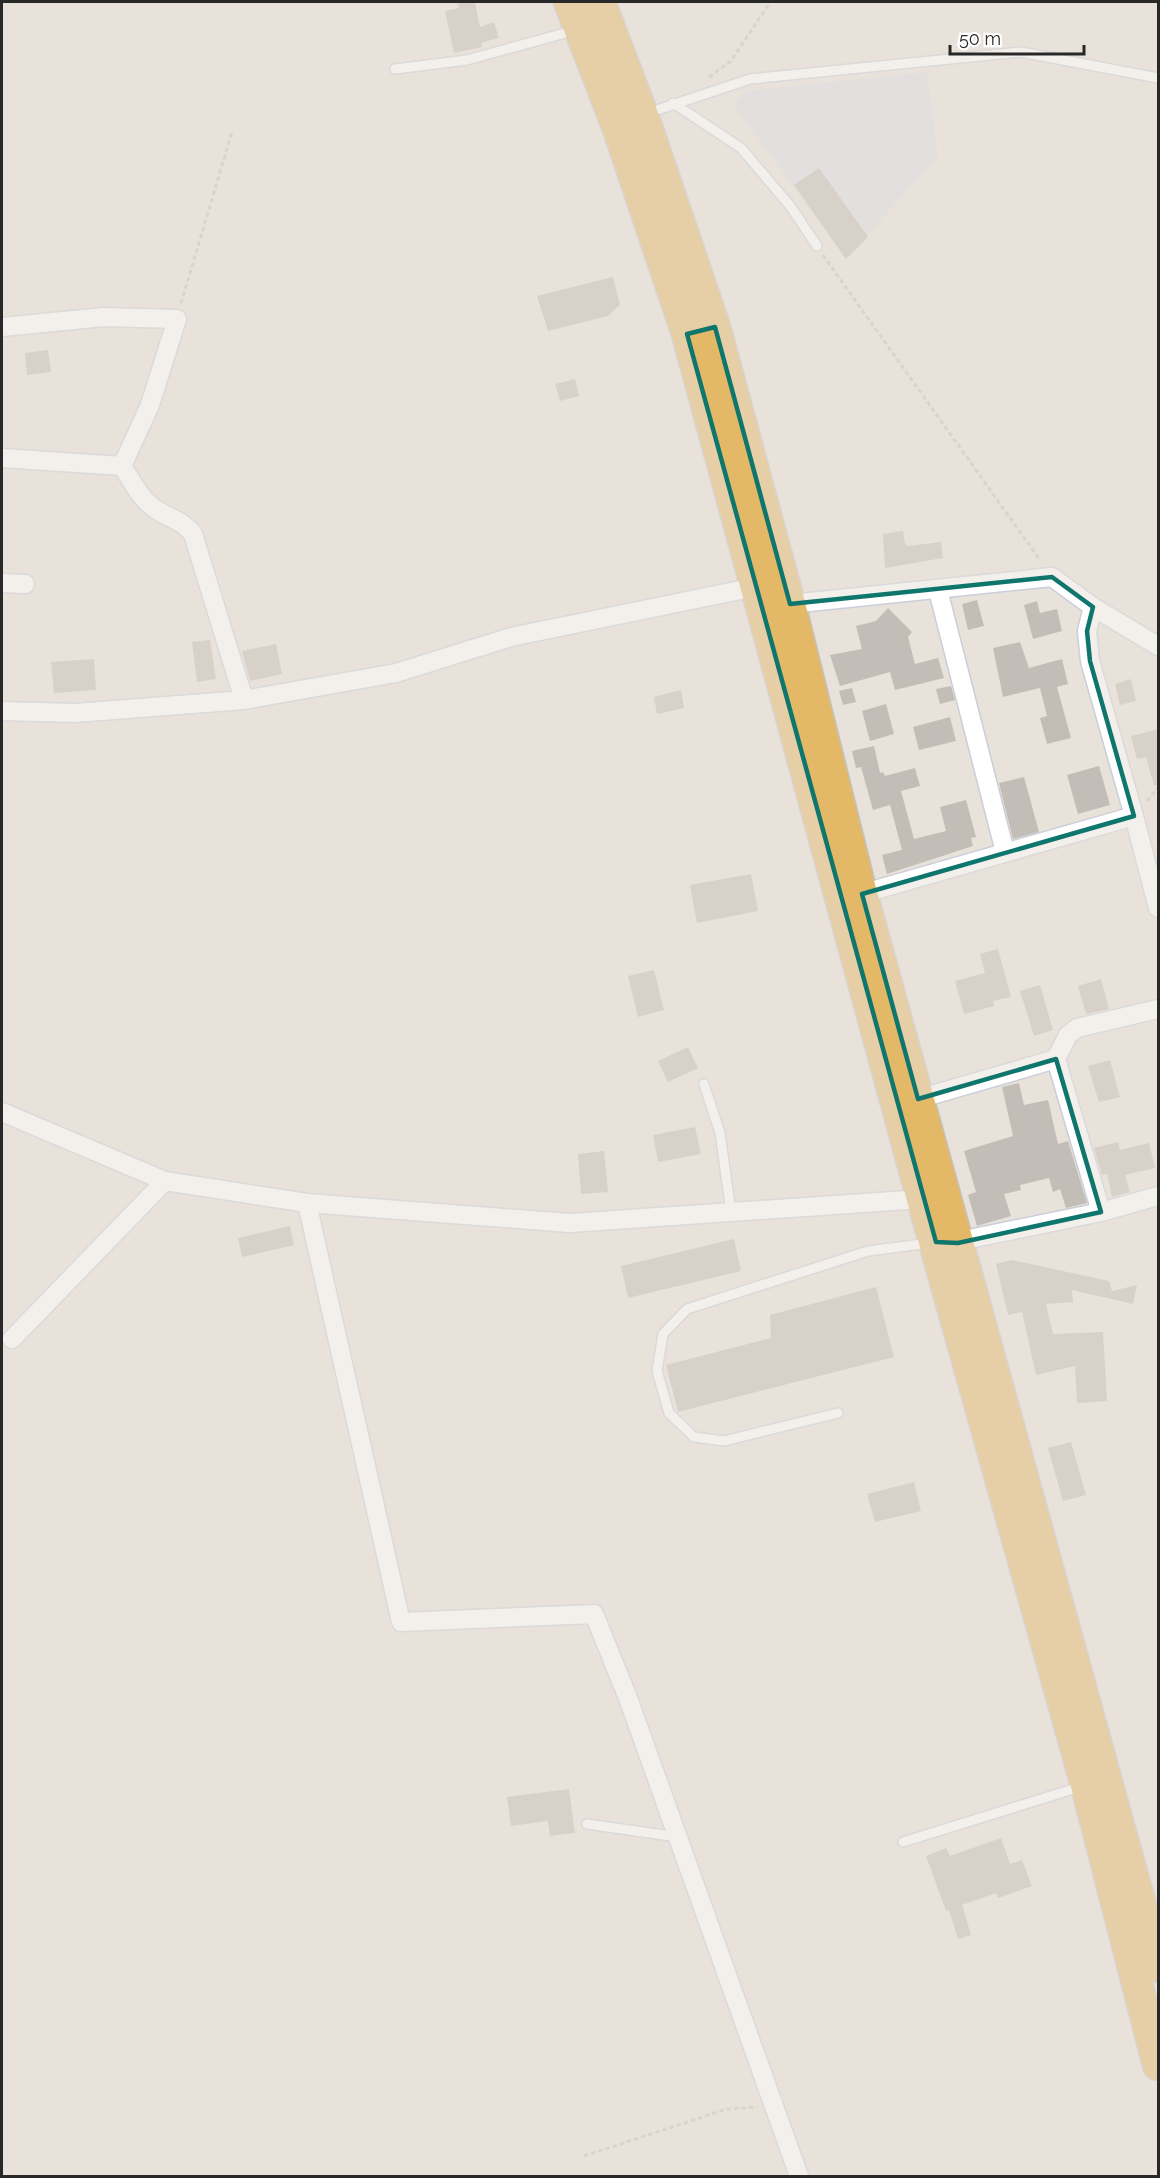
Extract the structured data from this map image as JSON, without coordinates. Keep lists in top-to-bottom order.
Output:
{
  "scale_bar": "50 m"
}
